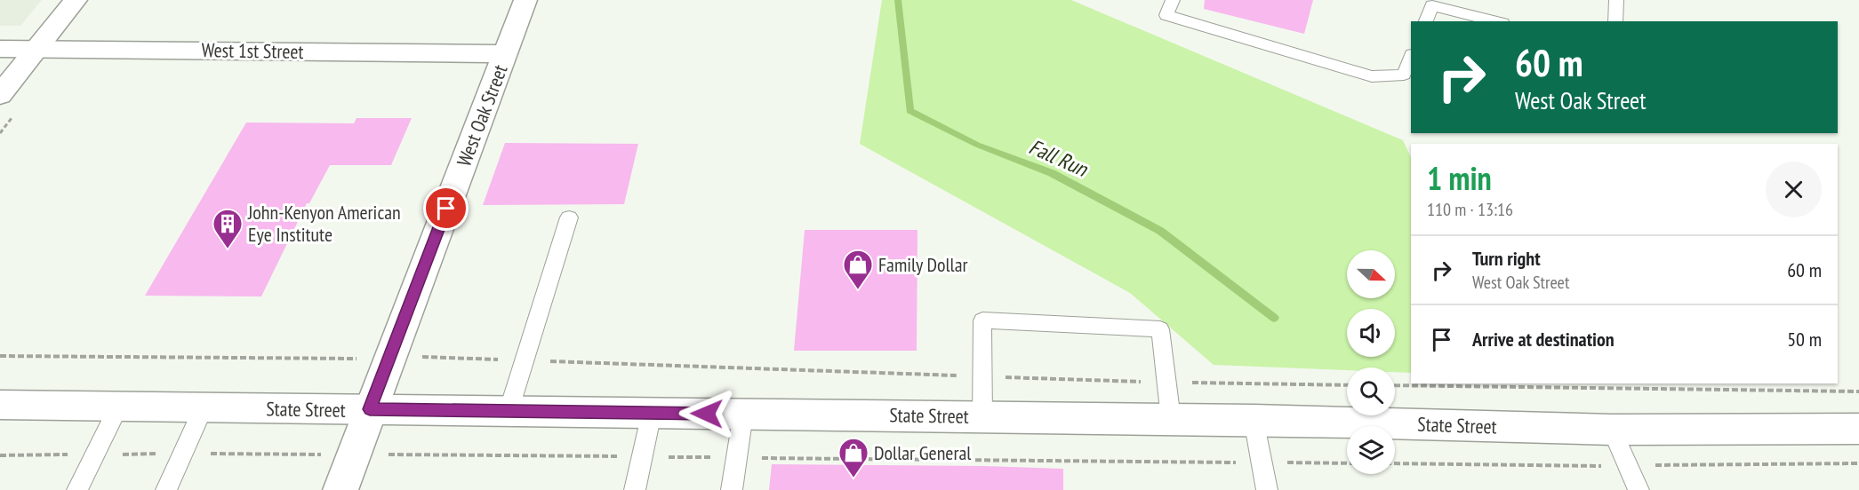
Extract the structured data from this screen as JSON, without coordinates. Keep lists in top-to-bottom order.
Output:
{
  "streets": {
    "main road": ["West 1st Street", "West Oak Street", "State Street"]
  },
  "crossings": [
    ["West 1st Street", "West Oak Street"],
    ["West Oak Street", "State Street"]
  ],
  "water": ["Fall Run"],
  "places": {
    "building": ["John-Kenyon American Eye Institute"],
    "shop": ["Family Dollar", "Dollar General"]
  },
  "north": "right",
  "page": {
    "turn": ["60 m", "West Oak Street"],
    "heading": ["1 min", "110 m · 13:16"],
    "list": [
      {
        "name": "Turn right",
        "note": "West Oak Street",
        "value": "60 m"
      },
      {
        "name": "Arrive at destination",
        "value": "50 m"
      }
    ]
  }
}
